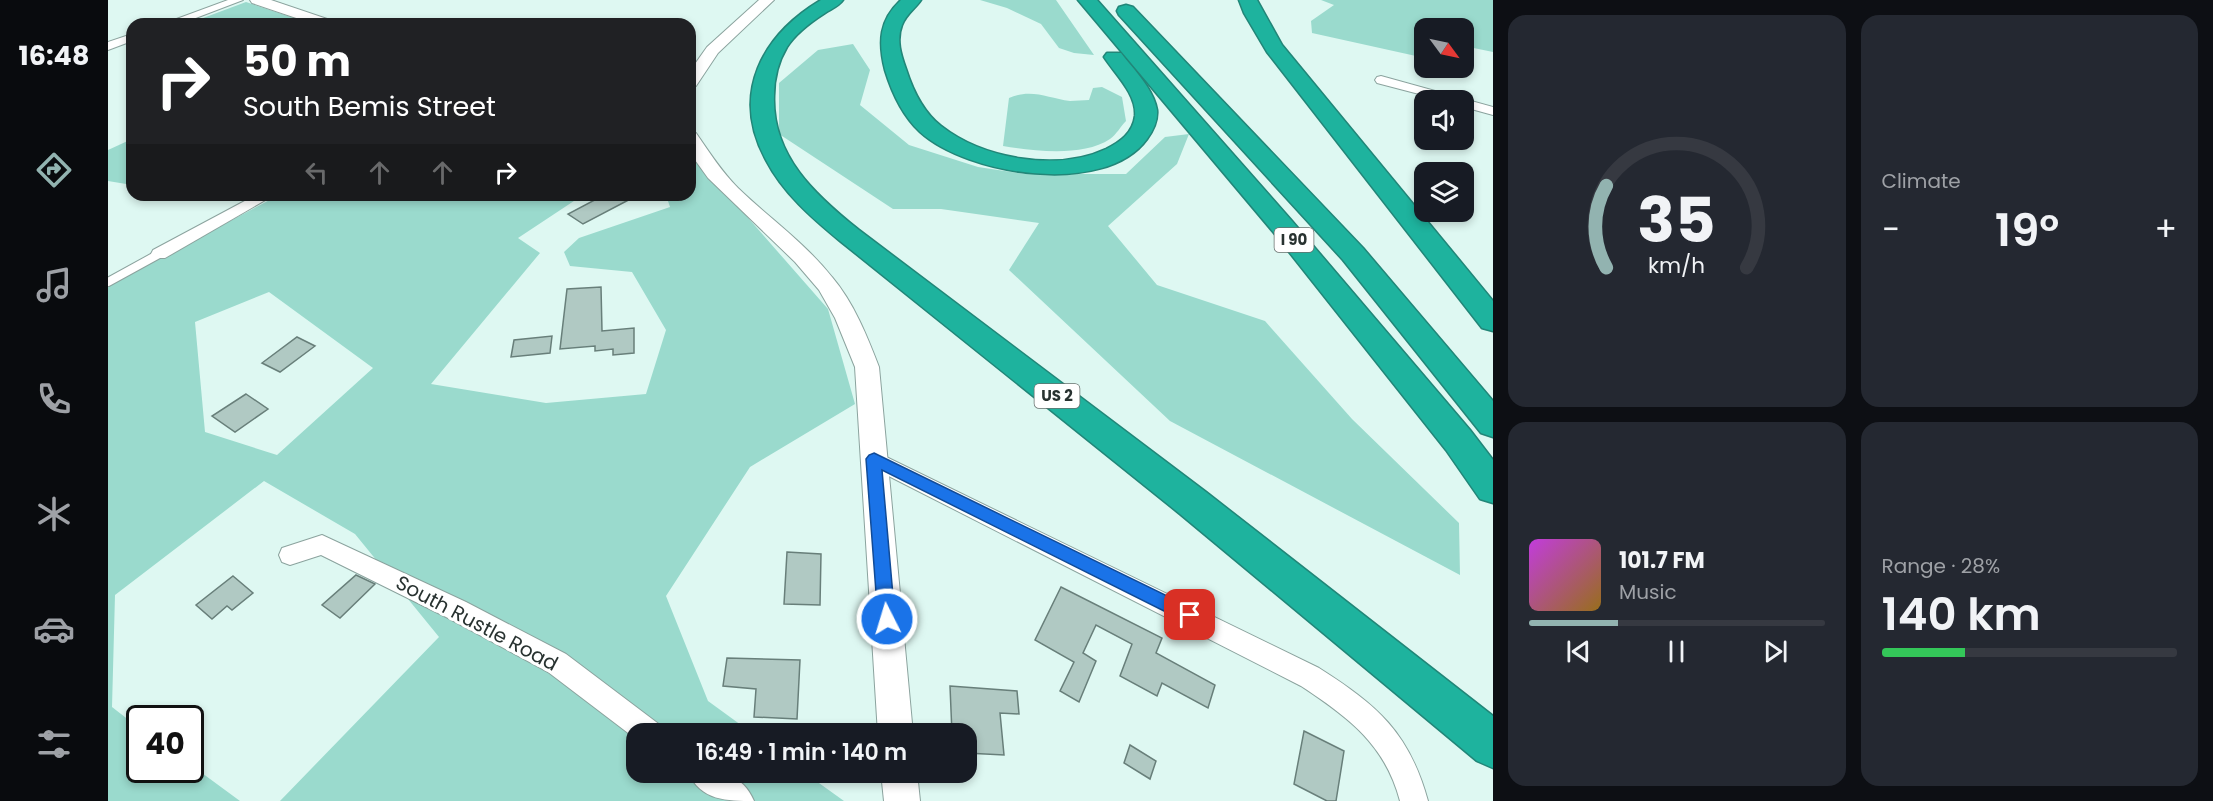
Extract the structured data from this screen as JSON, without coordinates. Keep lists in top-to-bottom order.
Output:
{
  "streets": {
    "highway": ["I 90", "US 2"],
    "street": ["South Rustle Road"]
  },
  "north": "bottom right",
  "page": {
    "tabs": "16:48",
    "tile": [
      "Climate",
      ["Range · 28%", "140 km"]
    ],
    "turn": ["50 m", "South Bemis Street"],
    "heat": ["−", "19°", "+"],
    "song": ["101.7 FM", "Music"],
    "limit": "40",
    "trip": "16:49 · 1 min · 140 m",
    "gauge": ["35", "km/h"]
  }
}
